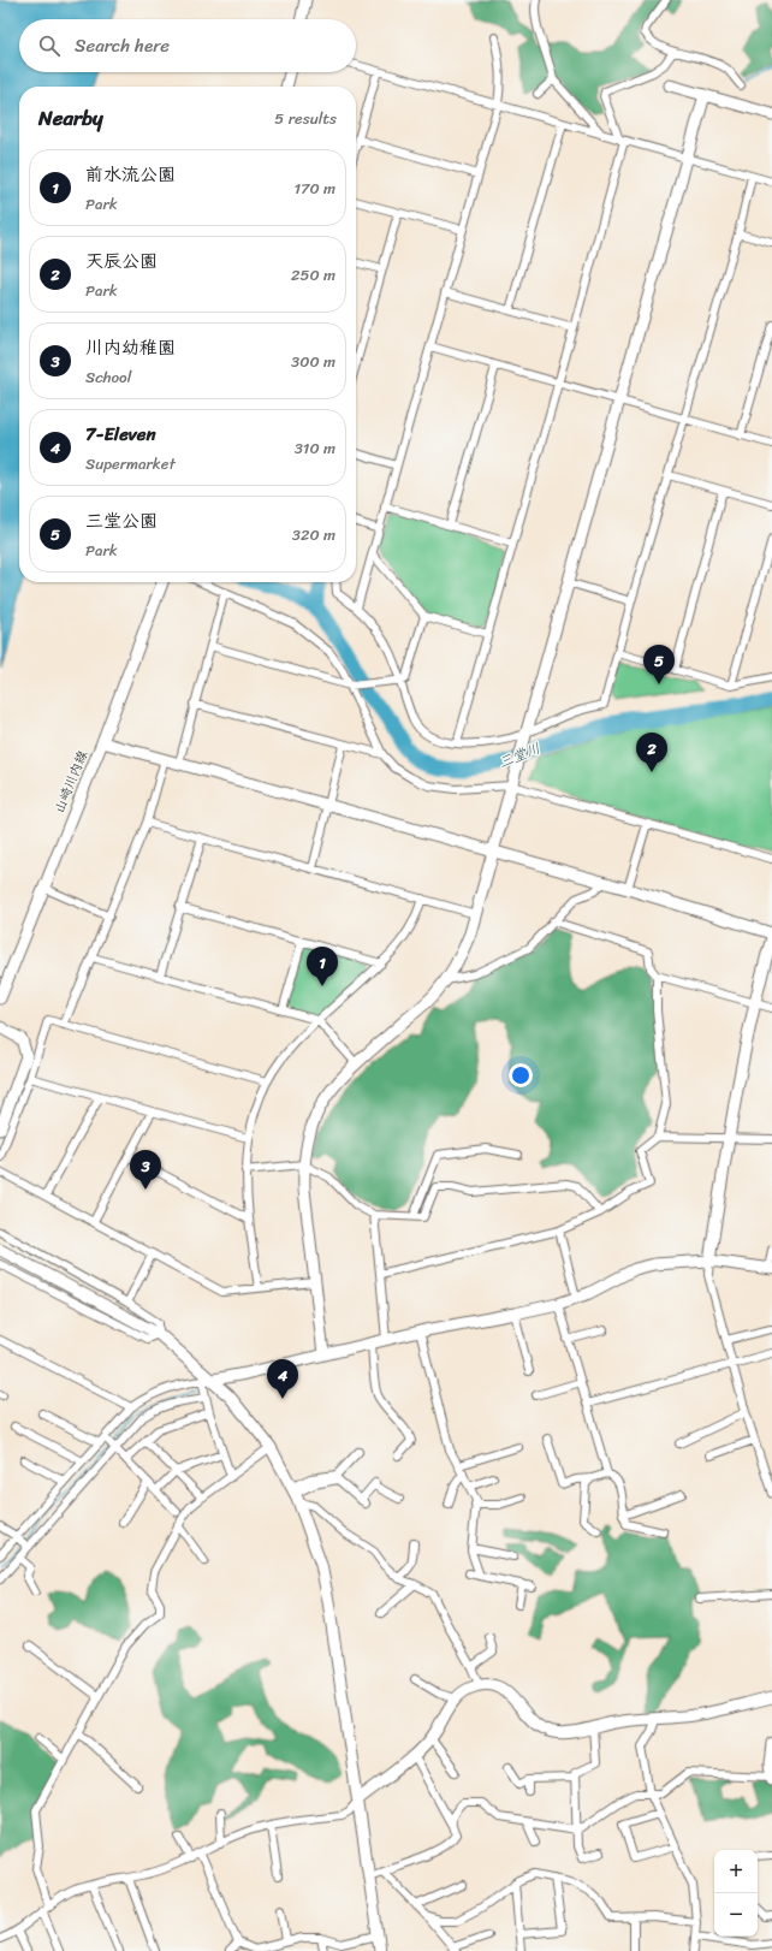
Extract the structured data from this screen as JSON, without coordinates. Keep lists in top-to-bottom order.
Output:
{
  "streets": {
    "street": ["山崎川内線"]
  },
  "water": ["三堂川"],
  "page": {
    "search": "Search here",
    "heading": ["Nearby", "5 results"],
    "list": [
      {
        "mark": "1",
        "name": "前水流公園",
        "note": "Park",
        "value": "170 m"
      },
      {
        "mark": "2",
        "name": "天辰公園",
        "note": "Park",
        "value": "250 m"
      },
      {
        "mark": "3",
        "name": "川内幼稚園",
        "note": "School",
        "value": "300 m"
      },
      {
        "mark": "4",
        "name": "7-Eleven",
        "note": "Supermarket",
        "value": "310 m"
      },
      {
        "mark": "5",
        "name": "三堂公園",
        "note": "Park",
        "value": "320 m"
      }
    ],
    "pins": [
      "5",
      "2",
      "1",
      "3",
      "4"
    ],
    "map_buttons": ["+", "−"]
  }
}
